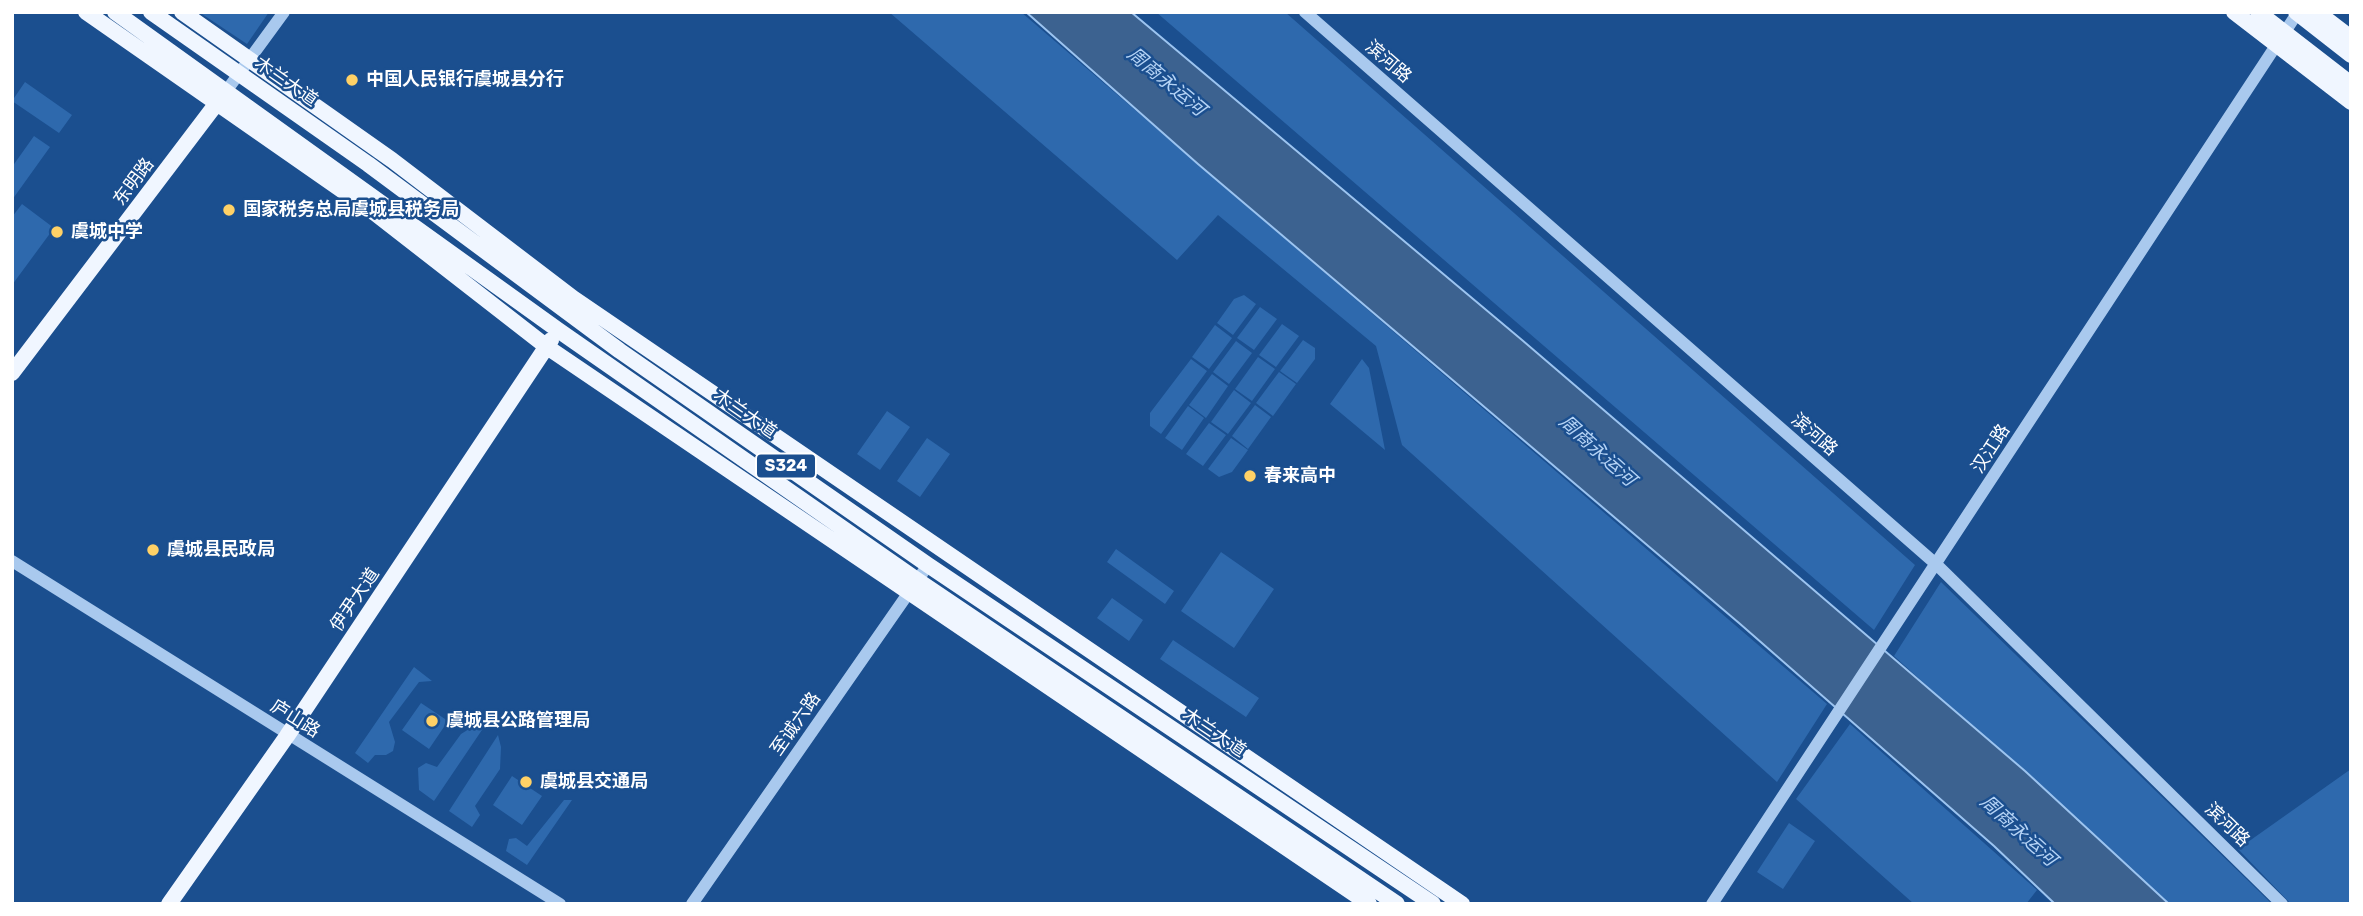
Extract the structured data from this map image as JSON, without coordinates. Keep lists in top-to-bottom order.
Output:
{
  "streets": {
    "main road": [
      "木兰大道",
      "东明路",
      "S324",
      "伊尹大道"
    ],
    "street": [
      "滨河路",
      "汉江路",
      "庐山路",
      "至诚六路"
    ]
  },
  "crossings": [
    ["滨河路", "汉江路"],
    ["木兰大道", "东明路"],
    ["木兰大道", "伊尹大道"],
    ["木兰大道", "至诚六路"],
    ["东明路", "S324"],
    ["S324", "伊尹大道"],
    ["S324", "至诚六路"],
    ["伊尹大道", "庐山路"]
  ],
  "water": ["周商永运河"],
  "places": [
    "中国人民银行虞城县分行",
    "国家税务总局虞城县税务局",
    "虞城中学",
    "春来高中",
    "虞城县民政局",
    "虞城县公路管理局",
    "虞城县交通局"
  ]
}
